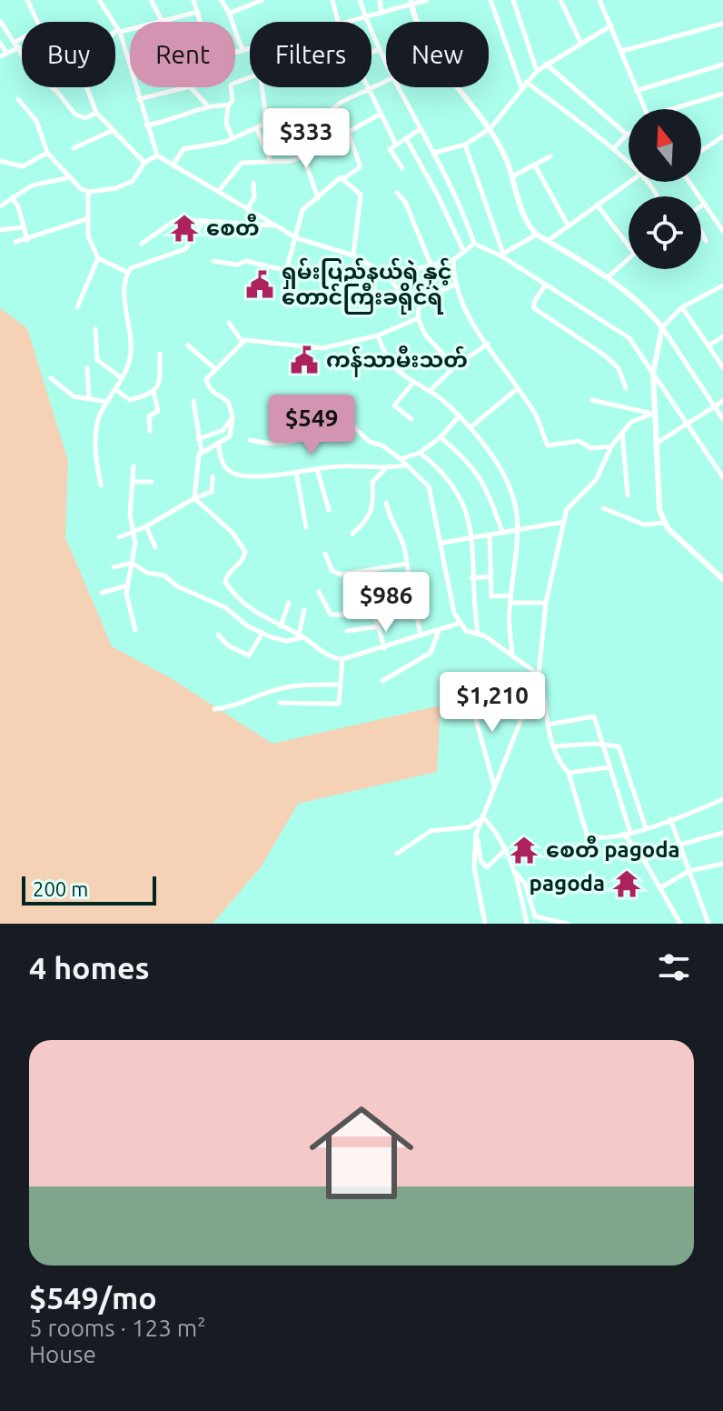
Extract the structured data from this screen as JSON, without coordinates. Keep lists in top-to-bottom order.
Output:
{
  "places": {
    "temple": ["စေတီ", "စေတီ pagoda", "pagoda"],
    "public building": ["ရှမ်းပြည်နယ်ရဲ နှင့် တောင်ကြီးခရိုင်ရဲ", "ကန်သာမီးသတ်"]
  },
  "scale_bar": "200 m",
  "north": "top",
  "page": {
    "chip": [
      "Buy",
      "Rent",
      "Filters",
      "New"
    ],
    "price": [
      "$333",
      "$549",
      "$986",
      "$1,210"
    ],
    "scale": "200 m",
    "heading": "4 homes",
    "list": [
      {
        "name": "$549/mo",
        "note": "5 rooms · 123 m² · House"
      }
    ]
  }
}
